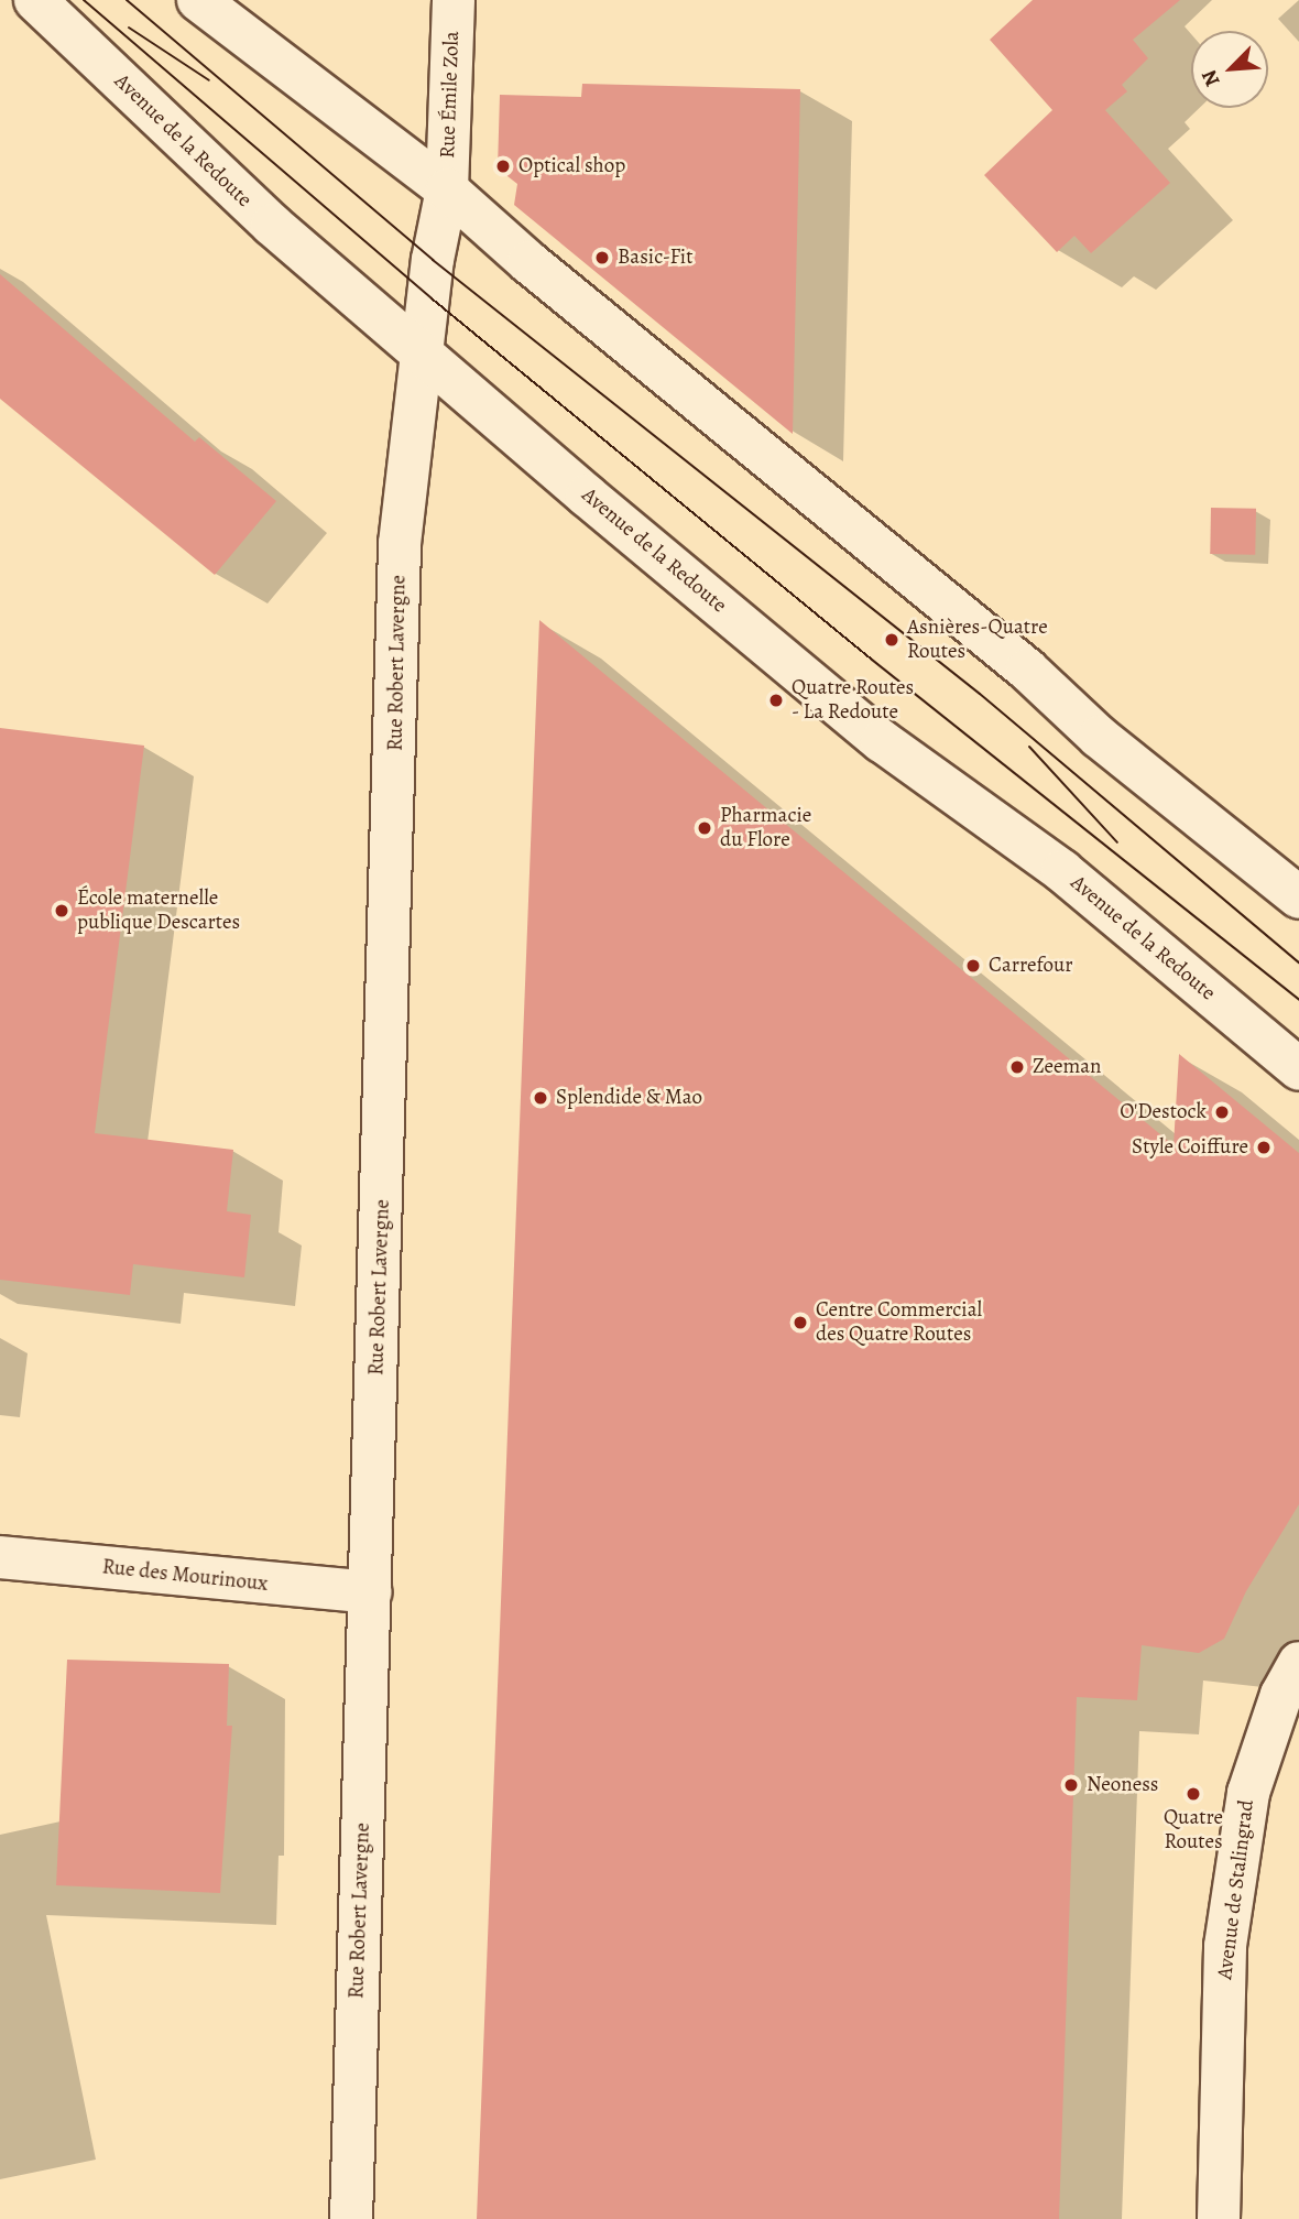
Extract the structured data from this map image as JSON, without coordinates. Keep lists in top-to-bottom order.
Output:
{
  "streets": {
    "main road": [
      "Rue Émile Zola",
      "Avenue de la Redoute",
      "Rue Robert Lavergne",
      "Rue des Mourinoux",
      "Avenue de Stalingrad"
    ]
  },
  "crossings": [
    ["Rue Émile Zola", "Avenue de la Redoute"],
    ["Rue Émile Zola", "Rue Robert Lavergne"],
    ["Avenue de la Redoute", "Rue Robert Lavergne"],
    ["Rue Robert Lavergne", "Rue des Mourinoux"]
  ],
  "places": [
    "Optical shop",
    "Basic-Fit",
    "Asnières-Quatre Routes",
    "Quatre Routes - La Redoute",
    "Pharmacie du Flore",
    "École maternelle publique Descartes",
    "Carrefour",
    "Zeeman",
    "Splendide & Mao",
    "O'Destock",
    "Style Coiffure",
    "Centre Commercial des Quatre Routes",
    "Neoness",
    "Quatre Routes"
  ],
  "north": "bottom left"
}
